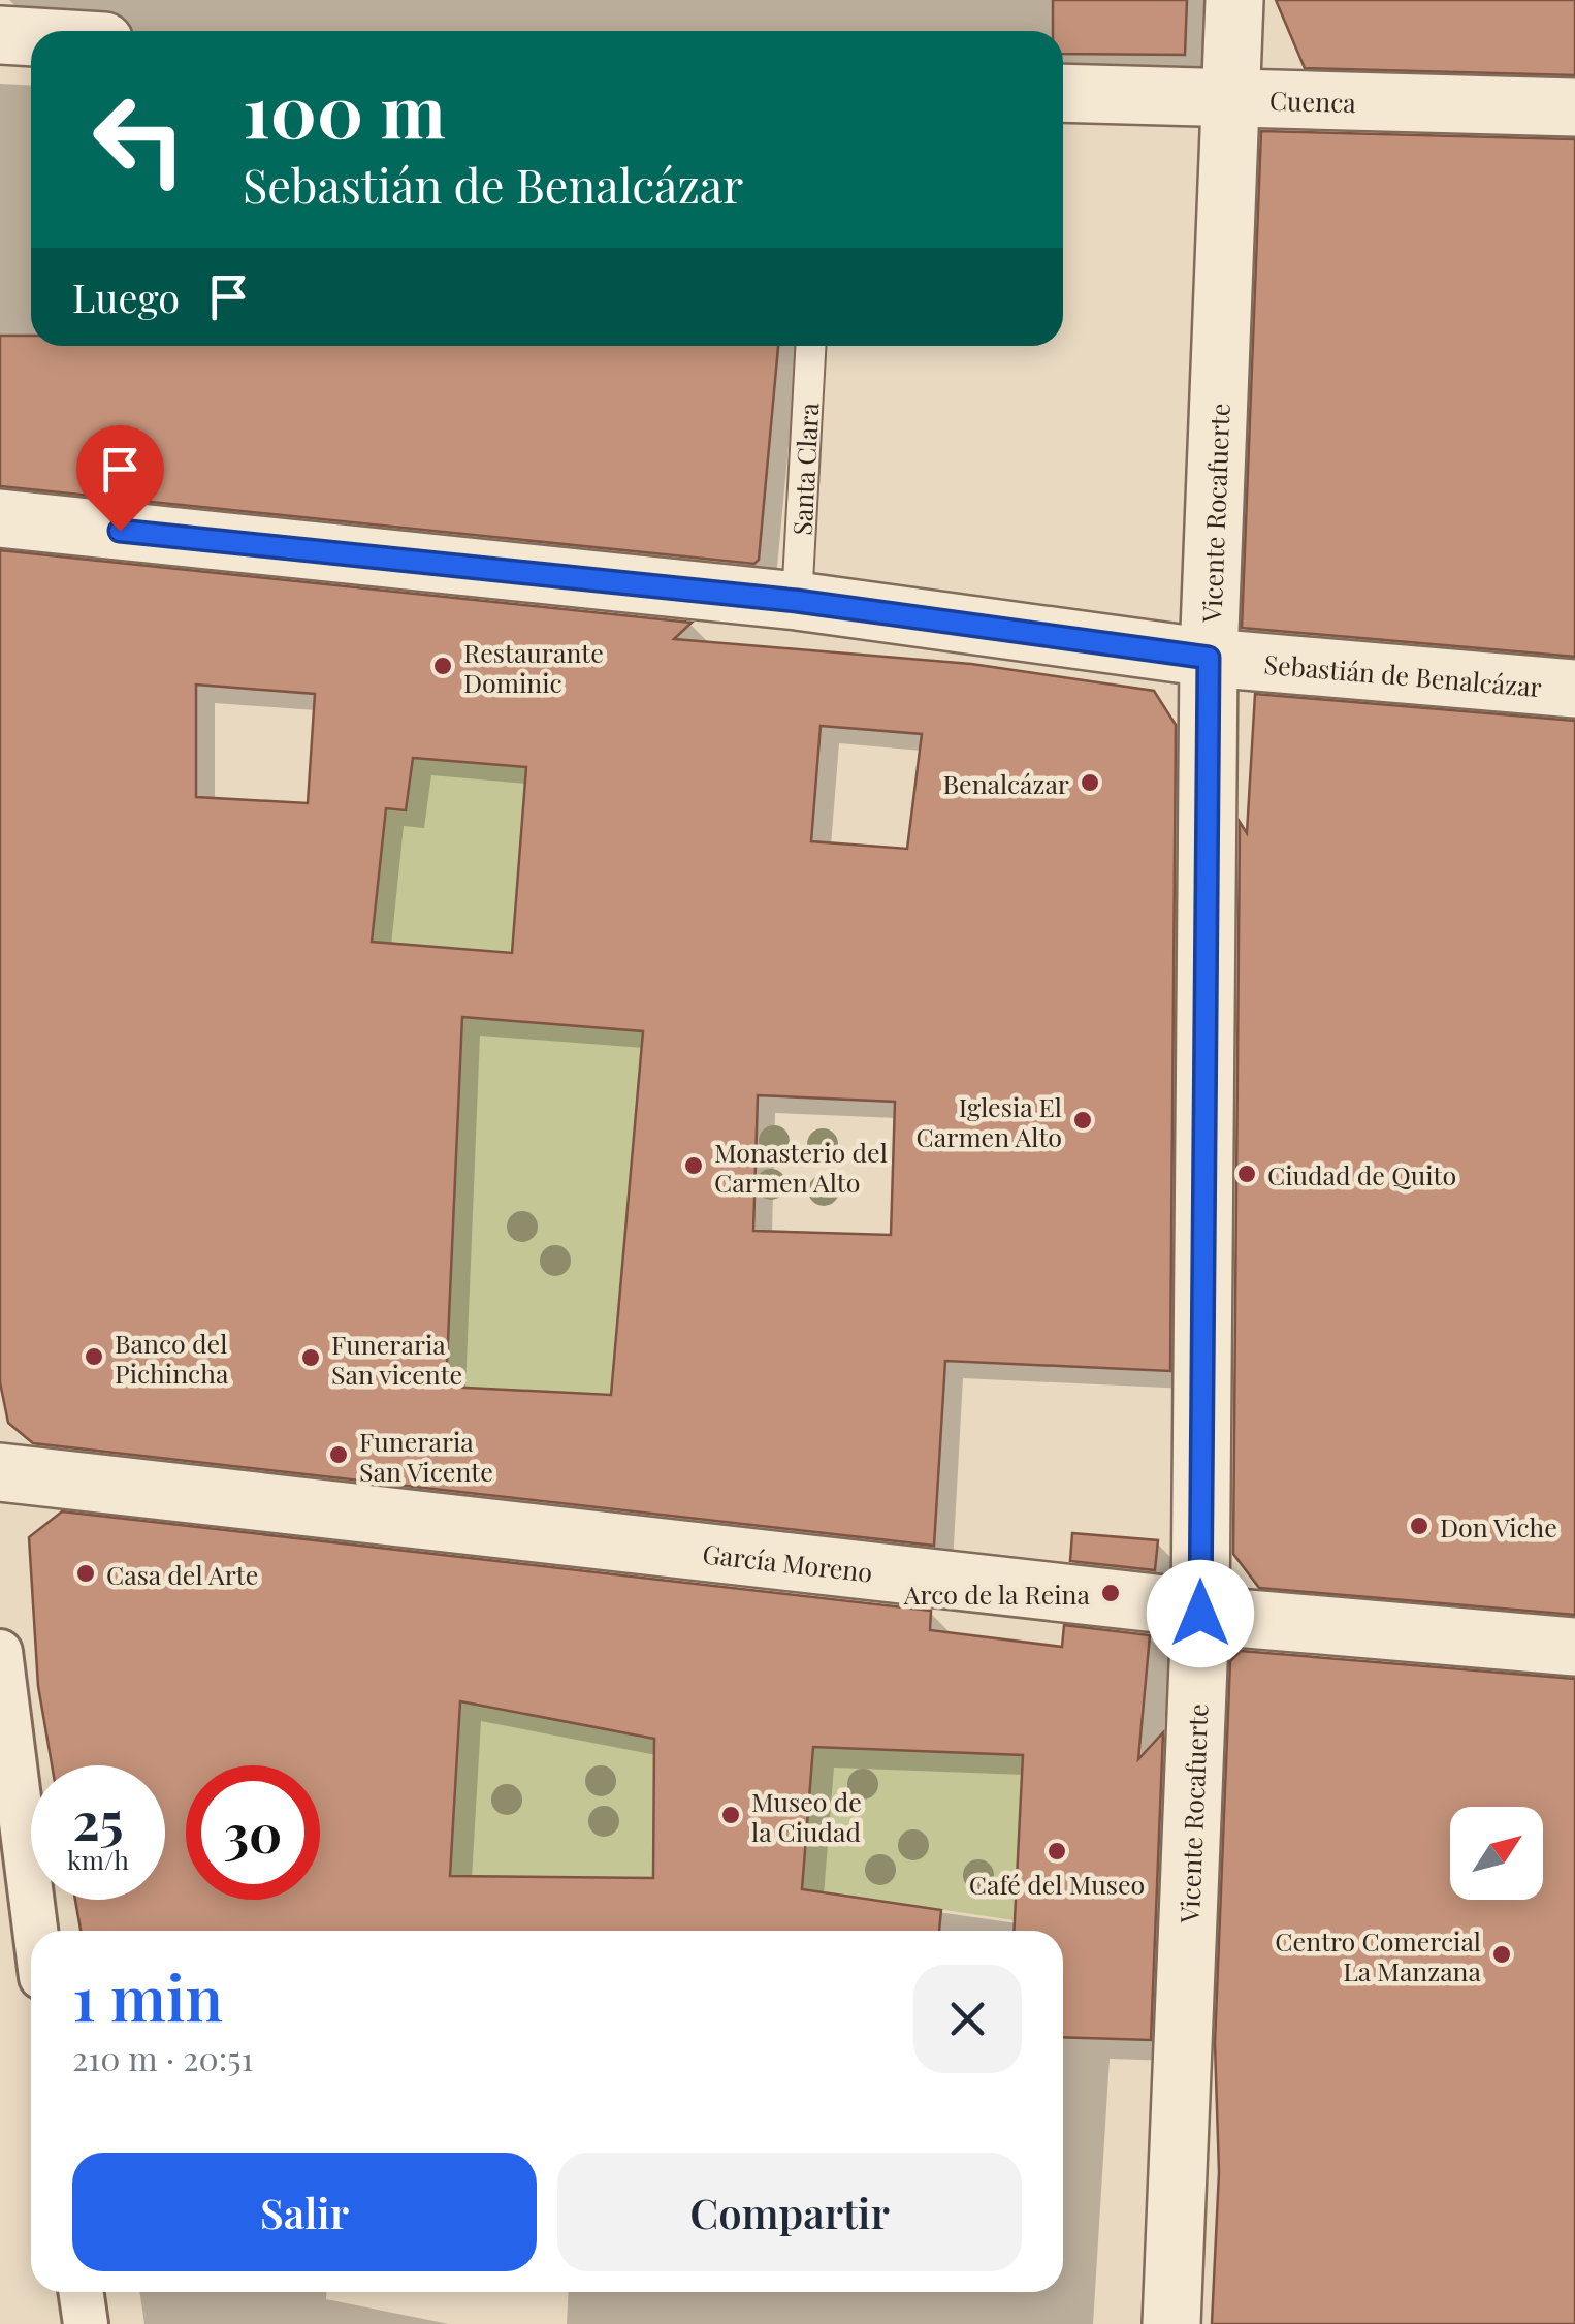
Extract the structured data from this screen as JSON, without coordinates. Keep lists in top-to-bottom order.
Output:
{
  "streets": {
    "street": [
      "Cuenca",
      "Vicente Rocafuerte",
      "Sebastián de Benalcázar",
      "García Moreno"
    ],
    "lane": ["Santa Clara"]
  },
  "crossings": [
    ["Cuenca", "Vicente Rocafuerte"],
    ["Santa Clara", "Sebastián de Benalcázar"],
    ["Vicente Rocafuerte", "Sebastián de Benalcázar"],
    ["Vicente Rocafuerte", "García Moreno"]
  ],
  "places": [
    "Restaurante Dominic",
    "Benalcázar",
    "Iglesia El Carmen Alto",
    "Monasterio del Carmen Alto",
    "Ciudad de Quito",
    "Banco del Pichincha",
    "Funeraria San vicente",
    "Funeraria San Vicente",
    "Don Viche",
    "Casa del Arte",
    "Arco de la Reina",
    "Museo de la Ciudad",
    "Café del Museo",
    "Centro Comercial La Manzana"
  ],
  "north": "top right",
  "page": {
    "turn": ["100 m", "Sebastián de Benalcázar"],
    "then": "Luego",
    "speed": "25 km/h",
    "limit": "30",
    "heading": ["1 min", "210 m · 20:51"],
    "buttons": ["Salir", "Compartir"]
  }
}
